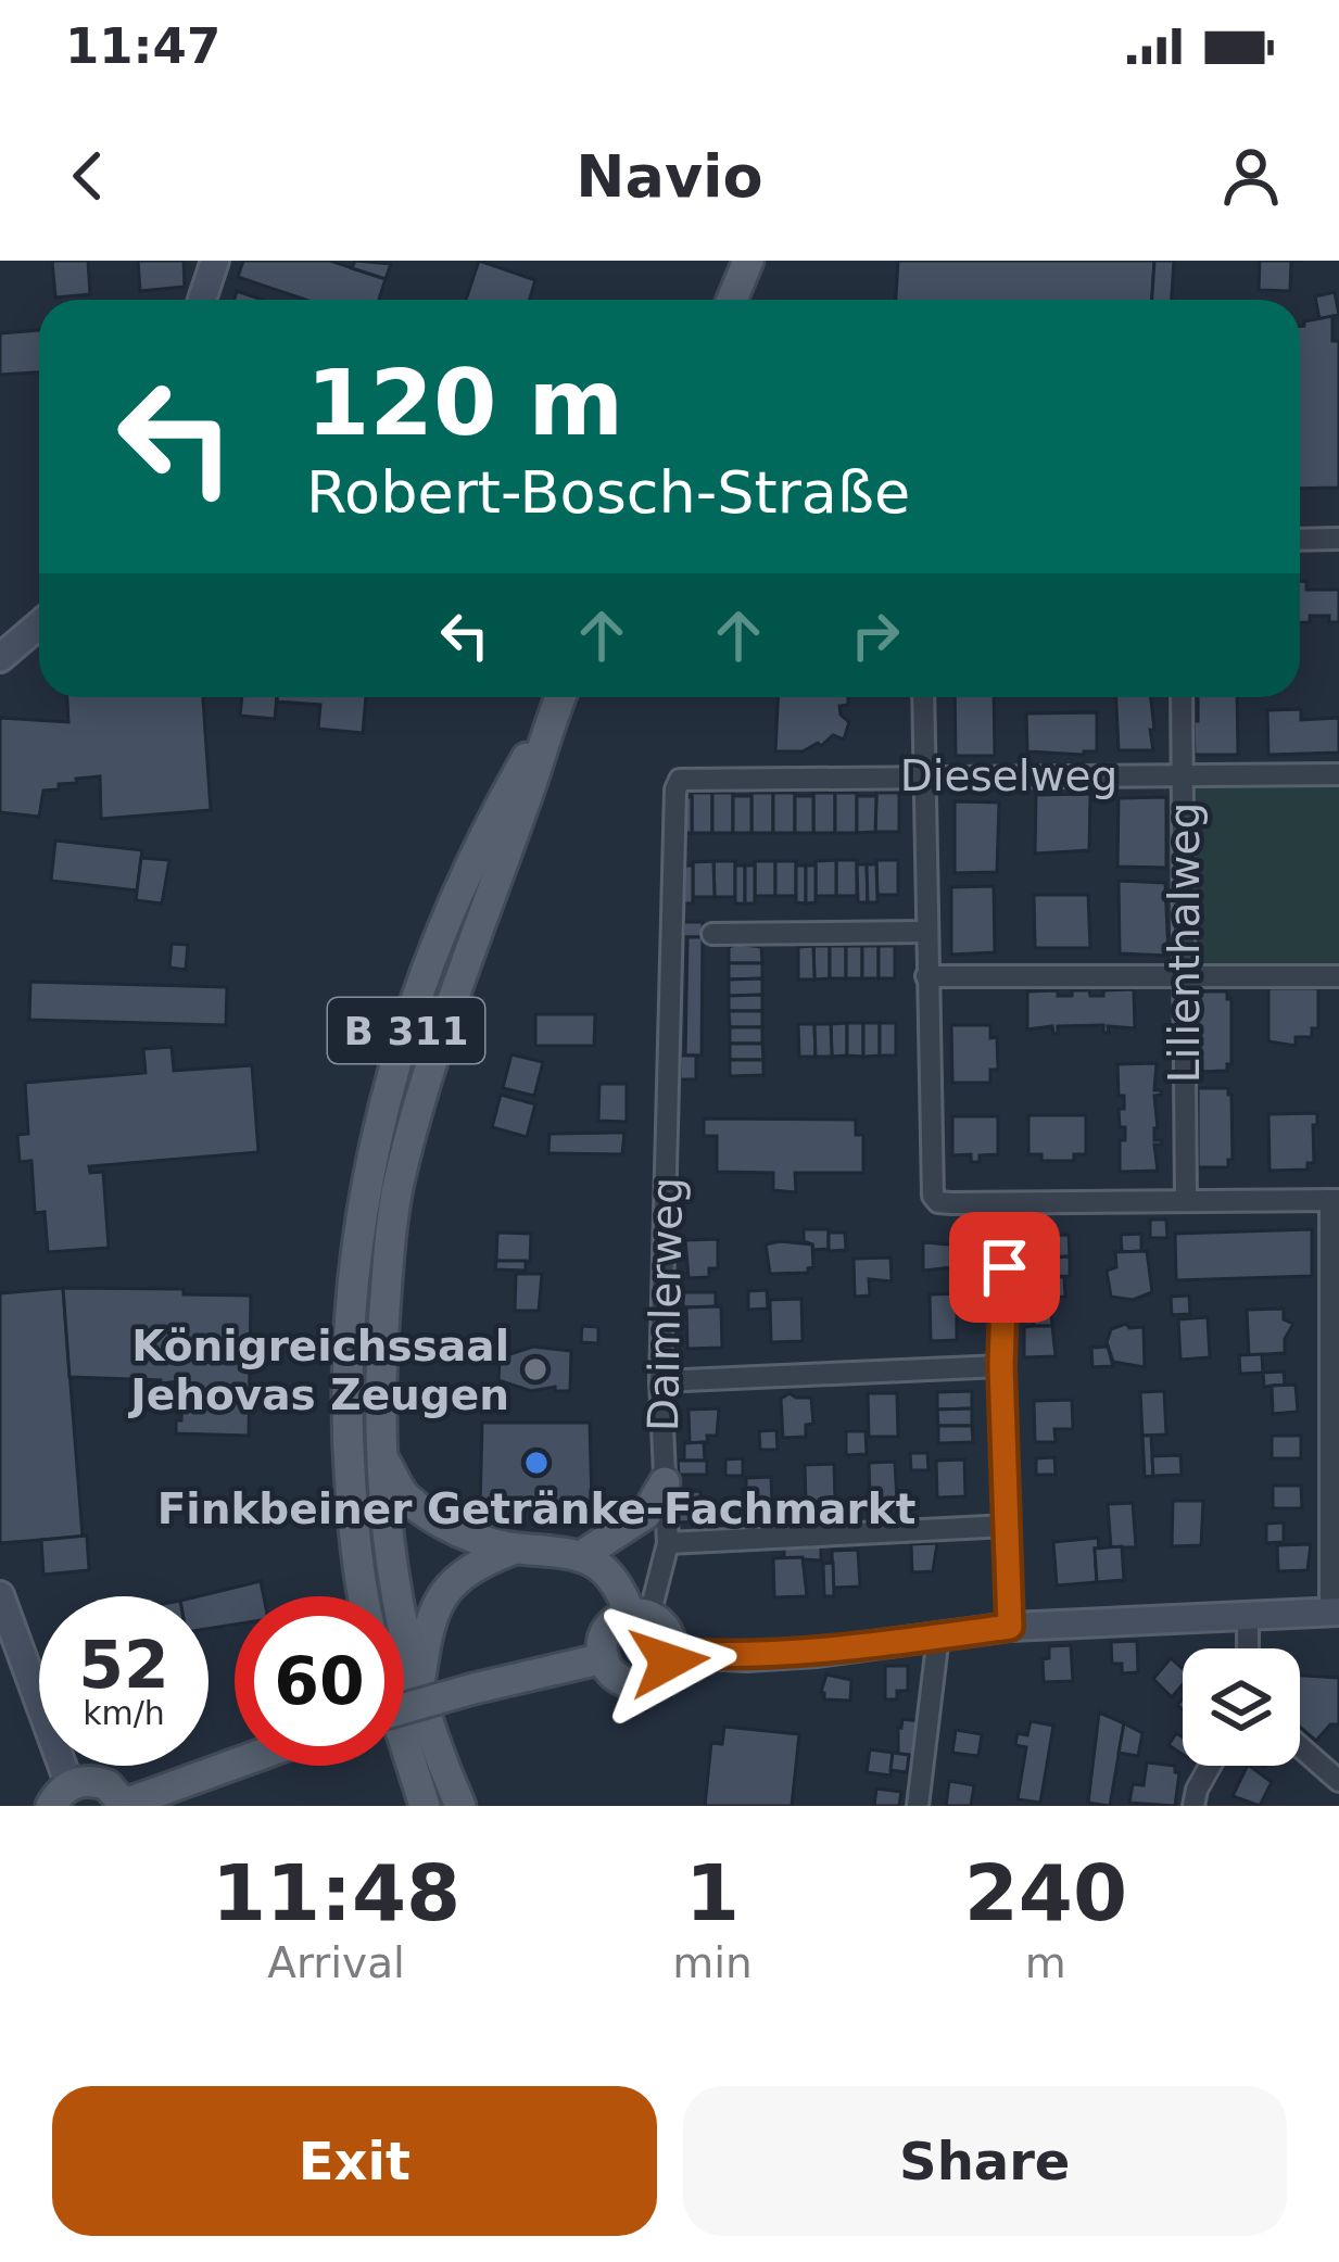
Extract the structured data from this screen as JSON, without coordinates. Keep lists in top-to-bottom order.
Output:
{
  "streets": {
    "main road": ["B 311"],
    "street": ["Dieselweg", "Lilienthalweg", "Daimlerweg"]
  },
  "crossings": [
    ["Dieselweg", "Lilienthalweg"],
    ["Dieselweg", "Daimlerweg"]
  ],
  "places": ["Königreichssaal Jehovas Zeugen", "Finkbeiner Getränke-Fachmarkt"],
  "page": {
    "status": "11:47",
    "header": "Navio",
    "turn": ["120 m", "Robert-Bosch-Straße"],
    "speed": "52 km/h",
    "limit": "60",
    "eta": [
      "11:48",
      "Arrival",
      "1",
      "min",
      "240",
      "m"
    ],
    "buttons": ["Exit", "Share"]
  }
}
